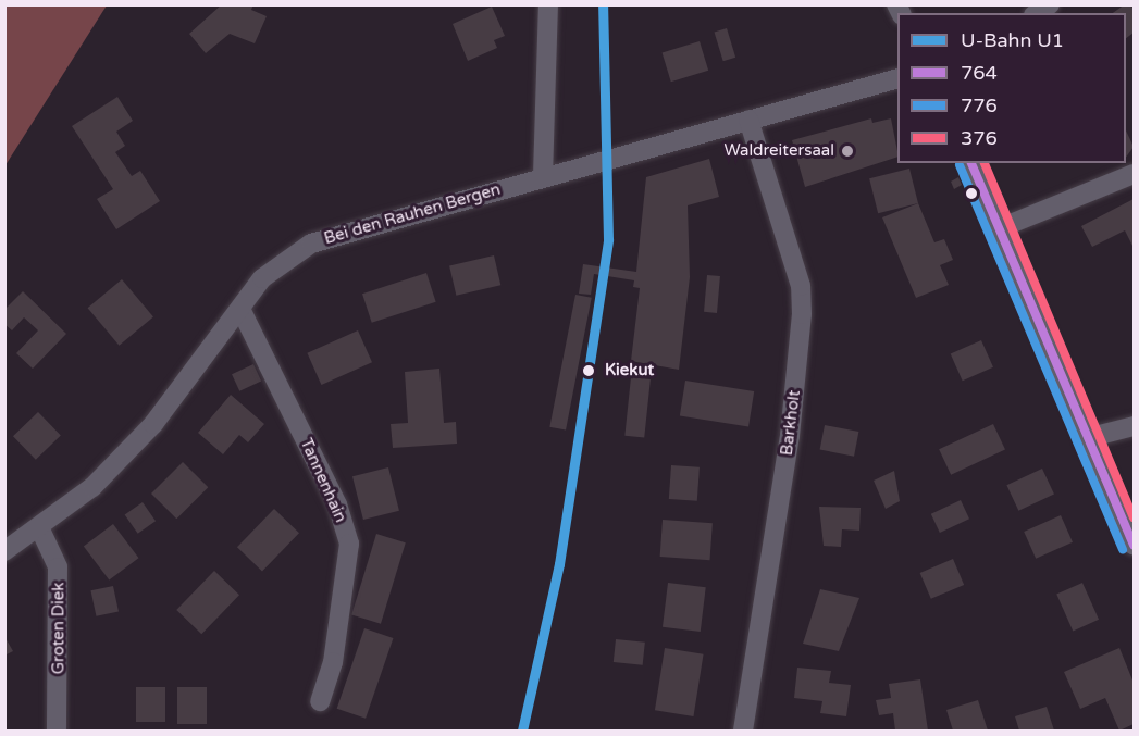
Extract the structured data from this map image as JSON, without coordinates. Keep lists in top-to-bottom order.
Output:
{
  "streets": {
    "street": [
      "Bei den Rauhen Bergen",
      "Barkholt",
      "Tannenhain",
      "Groten Diek"
    ]
  },
  "crossings": [
    ["Bei den Rauhen Bergen", "Barkholt"],
    ["Bei den Rauhen Bergen", "Tannenhain"],
    ["Bei den Rauhen Bergen", "Groten Diek"]
  ],
  "places": ["Waldreitersaal", "Kiekut"],
  "lines": [
    "metro line U1",
    "transit line 764",
    "transit line 376",
    "transit line 776"
  ],
  "legend": [
    "U-Bahn U1",
    "764",
    "776",
    "376"
  ]
}
